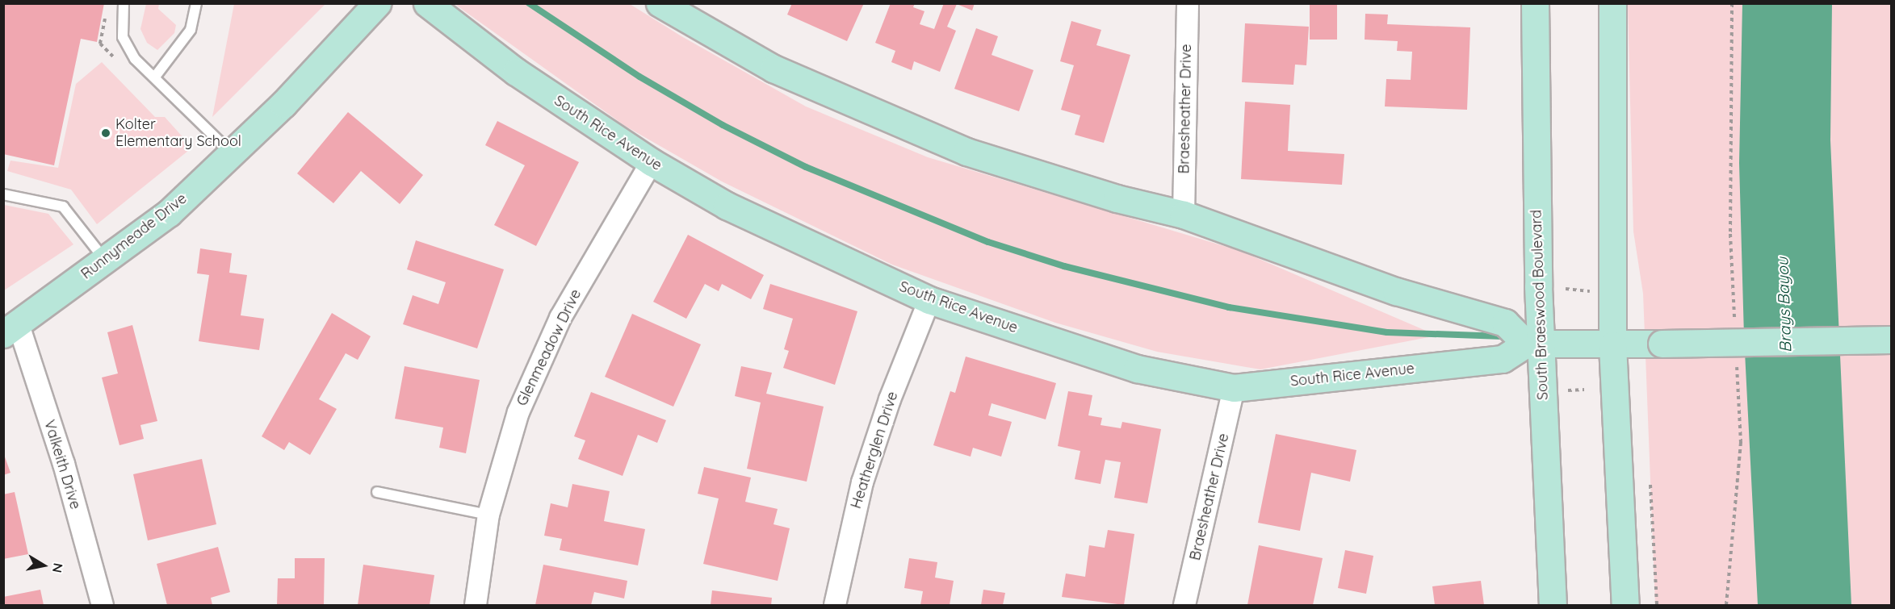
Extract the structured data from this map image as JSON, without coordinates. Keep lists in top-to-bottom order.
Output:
{
  "streets": {
    "street": [
      "Braesheather Drive",
      "South Rice Avenue",
      "Runnymeade Drive",
      "South Braeswood Boulevard",
      "Glenmeadow Drive",
      "Heatherglen Drive",
      "Valkeith Drive"
    ]
  },
  "crossings": [
    ["Braesheather Drive", "South Rice Avenue"],
    ["South Rice Avenue", "South Braeswood Boulevard"],
    ["South Rice Avenue", "Glenmeadow Drive"],
    ["South Rice Avenue", "Heatherglen Drive"],
    ["Runnymeade Drive", "Valkeith Drive"]
  ],
  "water": ["Brays Bayou"],
  "places": ["Kolter Elementary School"],
  "north": "right"
}
